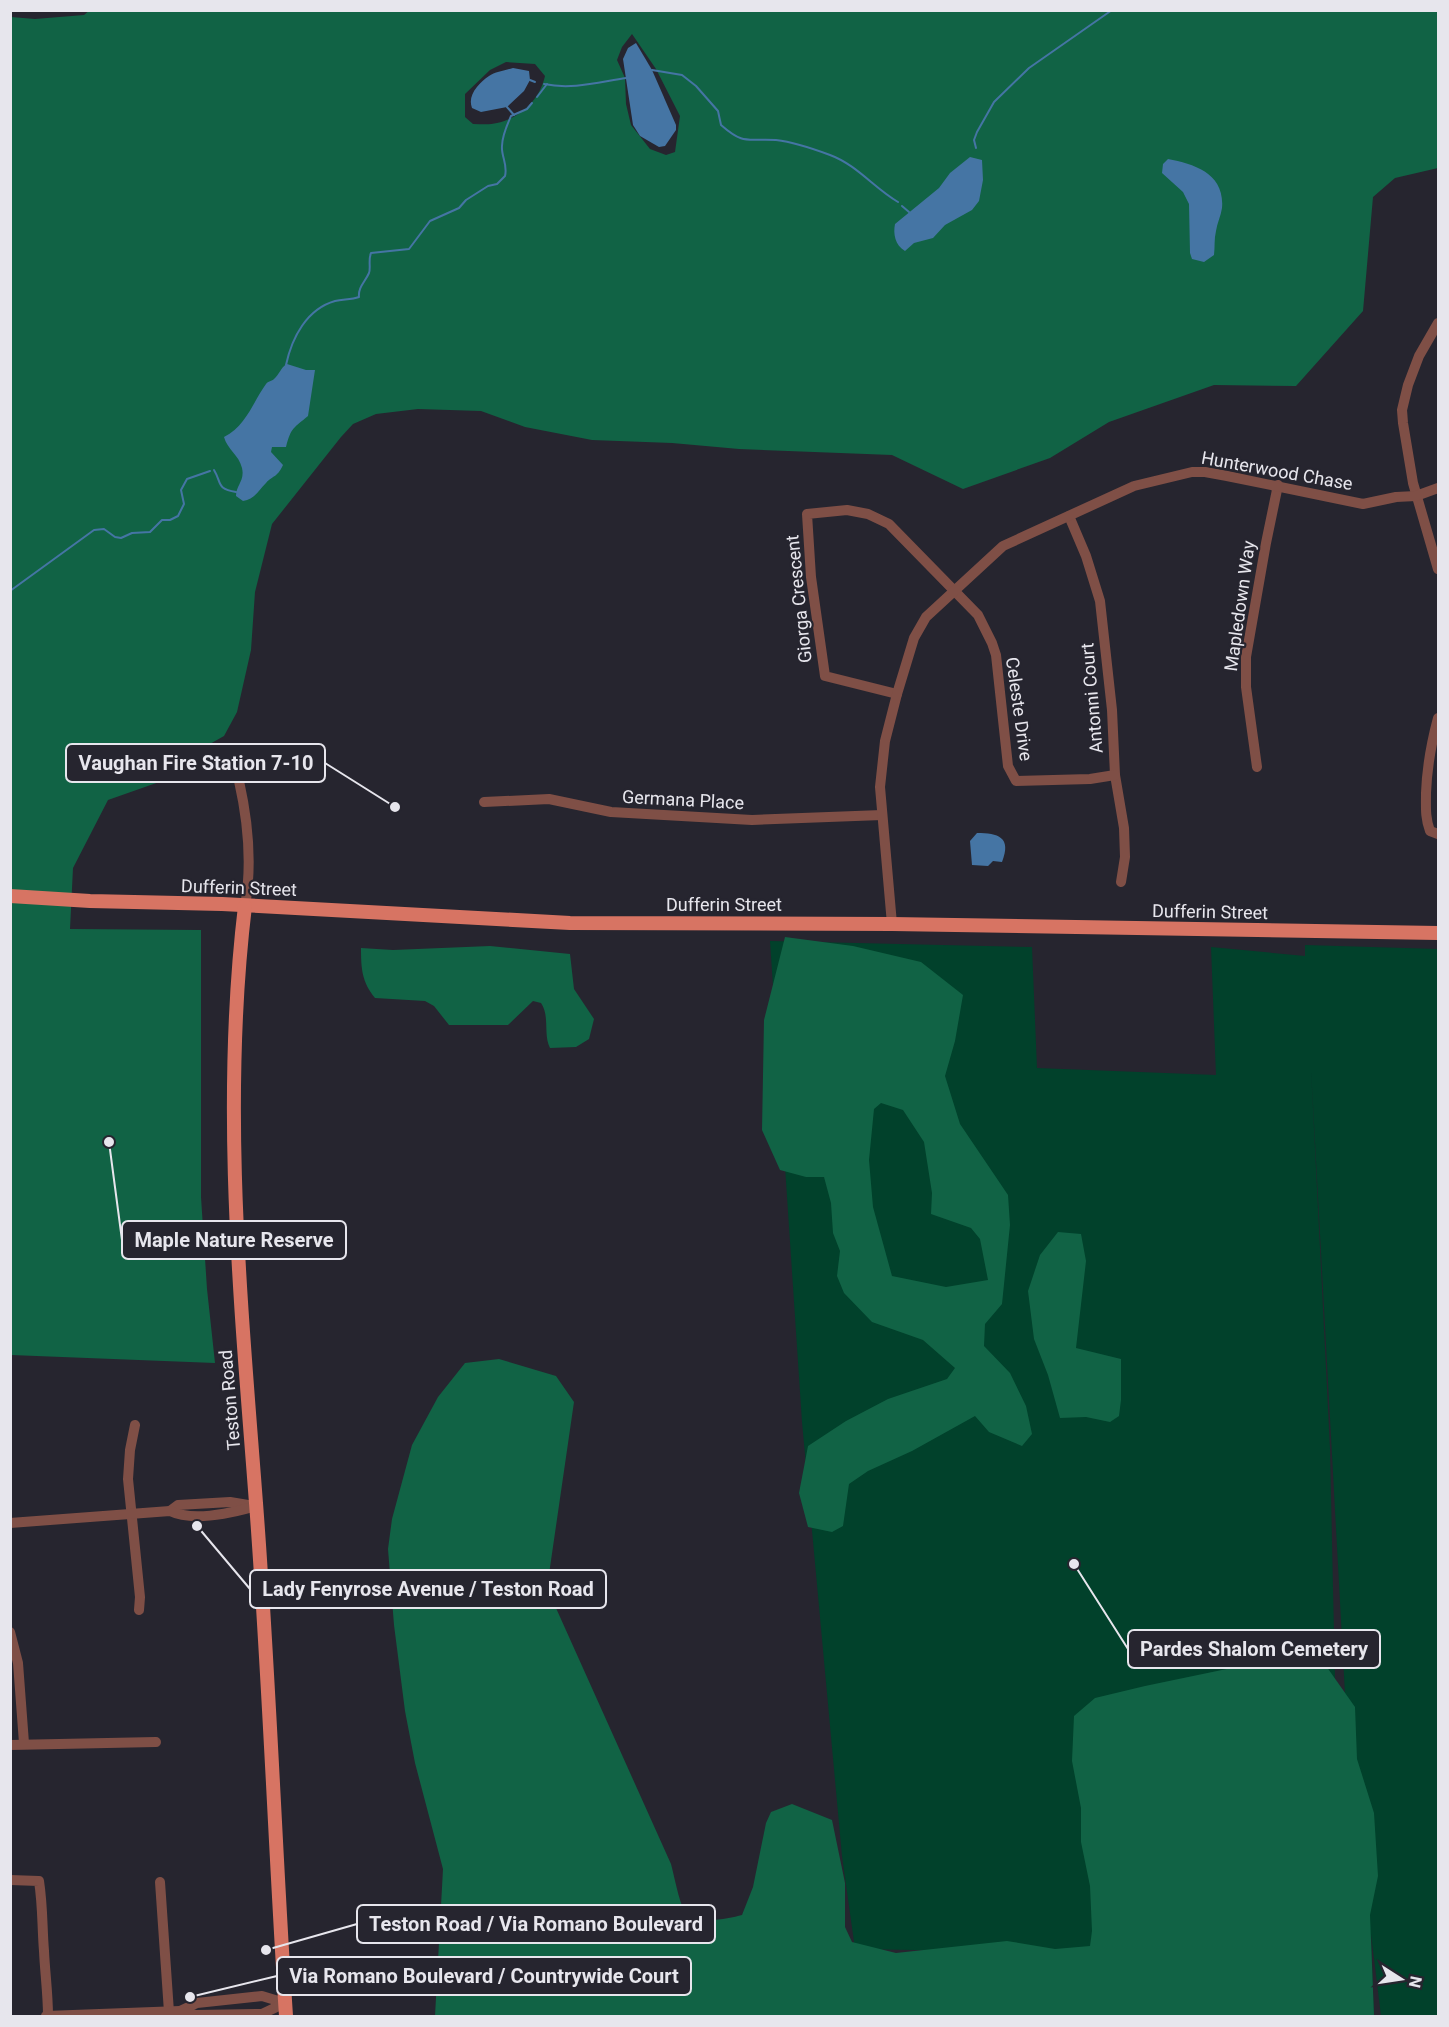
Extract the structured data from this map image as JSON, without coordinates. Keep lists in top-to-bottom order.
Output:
{
  "streets": {
    "main road": ["Dufferin Street", "Teston Road"],
    "street": [
      "Hunterwood Chase",
      "Giorga Crescent",
      "Mapledown Way",
      "Antonni Court",
      "Celeste Drive",
      "Germana Place"
    ]
  },
  "crossings": [
    ["Hunterwood Chase", "Giorga Crescent"],
    ["Hunterwood Chase", "Mapledown Way"],
    ["Hunterwood Chase", "Antonni Court"],
    ["Hunterwood Chase", "Celeste Drive"],
    ["Hunterwood Chase", "Germana Place"],
    ["Hunterwood Chase", "Dufferin Street"],
    ["Giorga Crescent", "Celeste Drive"],
    ["Antonni Court", "Celeste Drive"],
    ["Dufferin Street", "Teston Road"]
  ],
  "places": [
    "Vaughan Fire Station 7-10",
    "Maple Nature Reserve",
    "Lady Fenyrose Avenue / Teston Road",
    "Pardes Shalom Cemetery",
    "Teston Road / Via Romano Boulevard",
    "Via Romano Boulevard / Countrywide Court"
  ],
  "north": "right"
}
